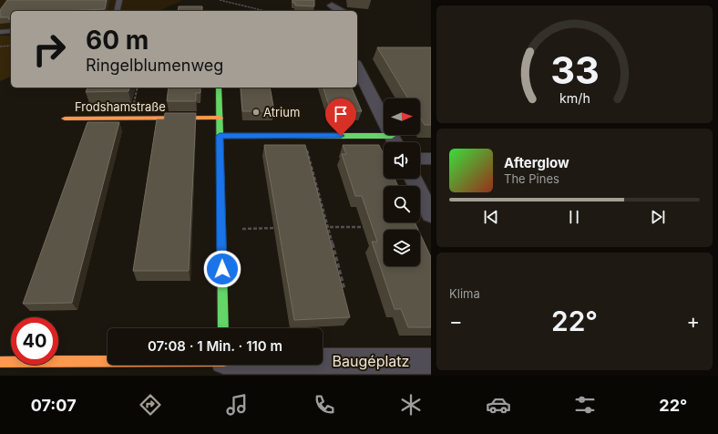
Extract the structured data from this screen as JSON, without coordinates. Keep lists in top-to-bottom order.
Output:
{
  "streets": {
    "street": ["Frodshamstraße", "Baugéplatz"]
  },
  "places": ["Atrium"],
  "north": "right",
  "page": {
    "turn": ["60 m", "Ringelblumenweg"],
    "song": ["Afterglow", "The Pines"],
    "tile": "Klima",
    "heat": ["−", "22°", "+"],
    "limit": "40",
    "trip": "07:08 · 1 Min. · 110 m",
    "tabs": ["07:07", "22°"],
    "gauge": ["33", "km/h"]
  }
}
